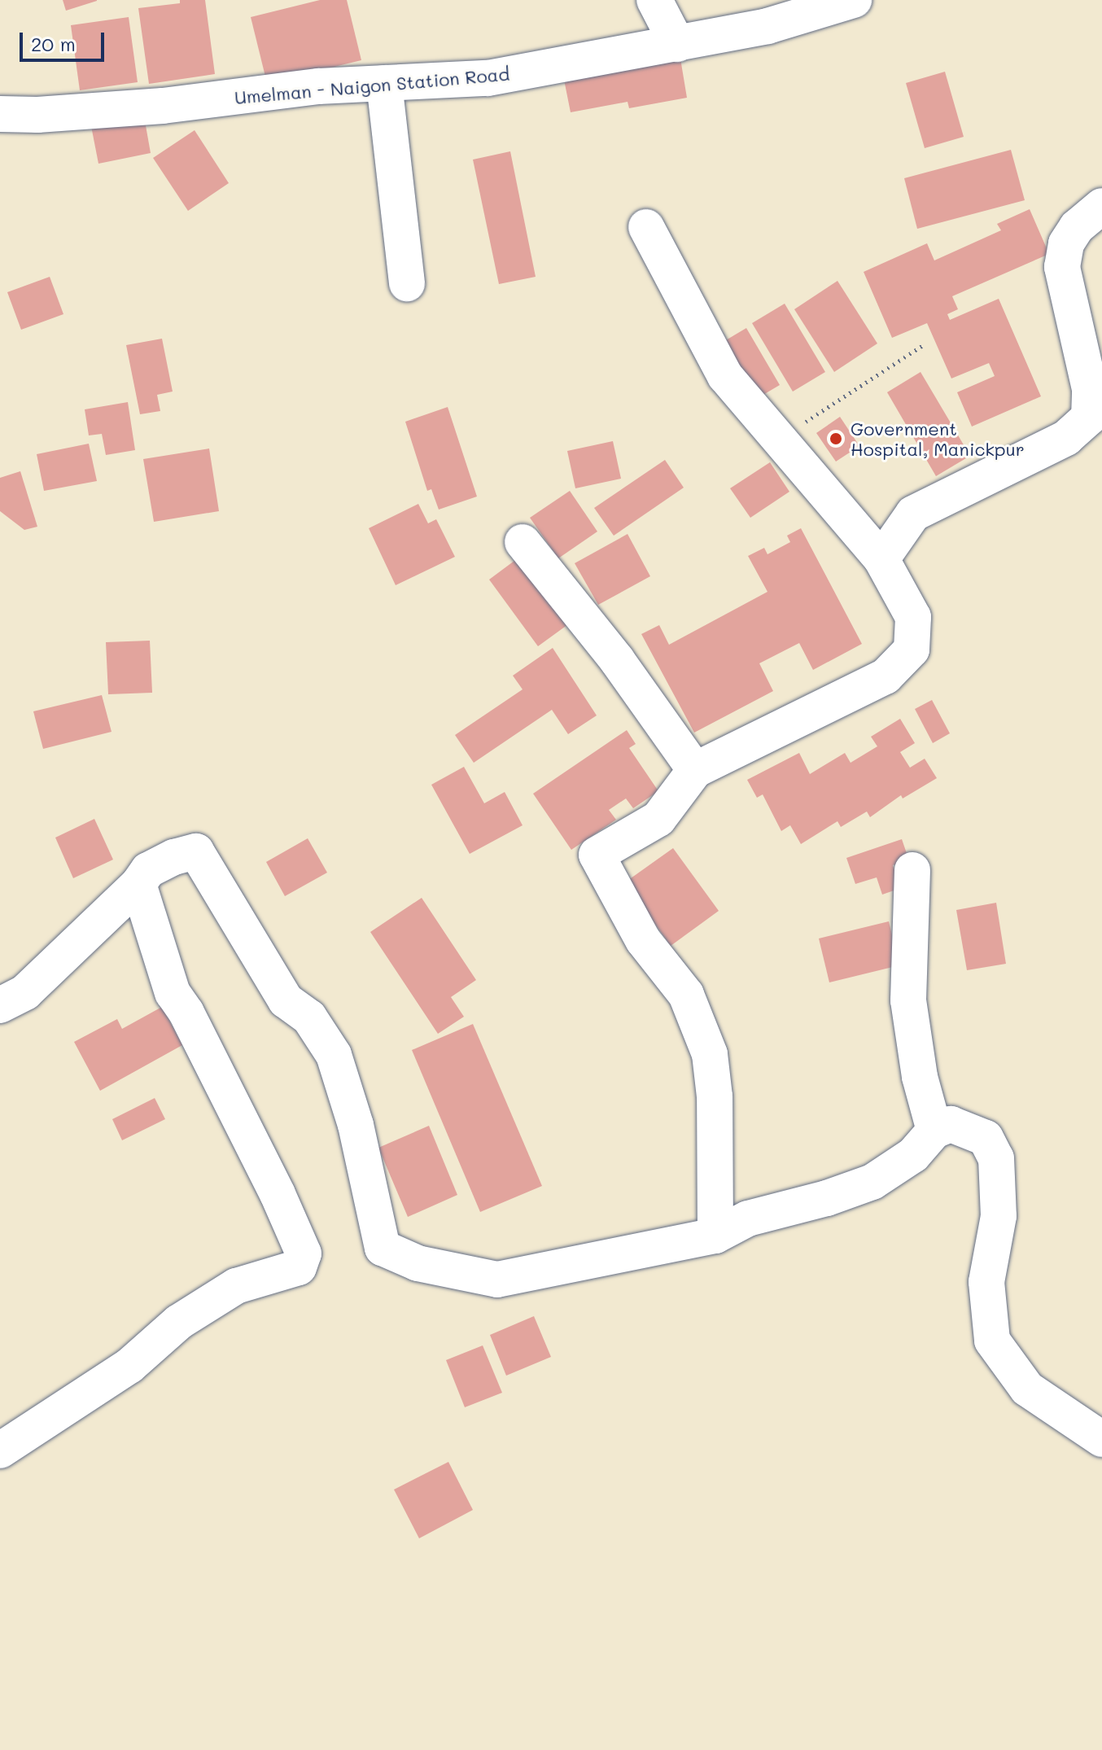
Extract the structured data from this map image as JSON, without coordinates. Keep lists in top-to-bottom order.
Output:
{
  "streets": {
    "street": ["Umelman - Naigon Station Road"]
  },
  "places": ["Government Hospital, Manickpur"],
  "scale_bar": "20 m"
}
